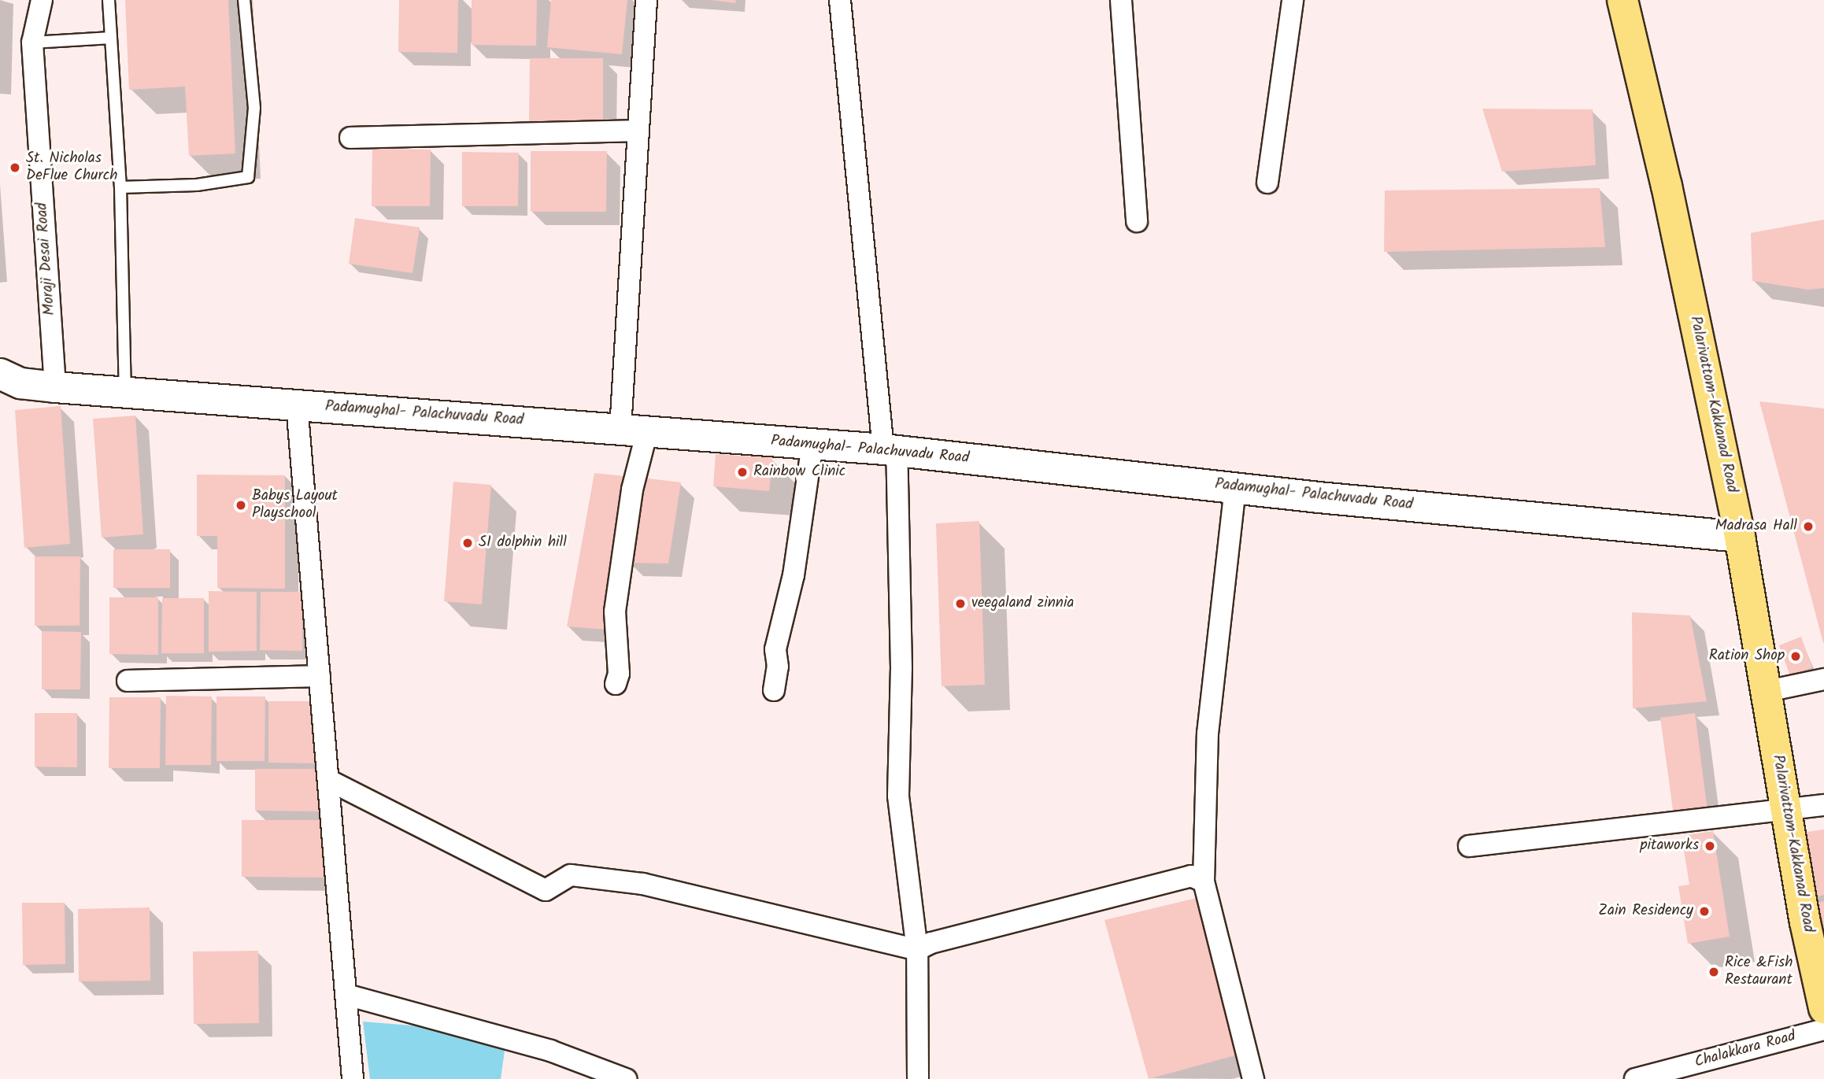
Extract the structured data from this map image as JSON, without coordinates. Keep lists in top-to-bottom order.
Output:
{
  "streets": {
    "main road": ["Palarivattom-Kakkanad Road", "Padamughal- Palachuvadu Road"],
    "street": ["Moraji Desai Road", "Chalakkara Road"]
  },
  "crossings": [
    ["Moraji Desai Road", "Padamughal- Palachuvadu Road"],
    ["Palarivattom-Kakkanad Road", "Padamughal- Palachuvadu Road"]
  ],
  "places": [
    "St. Nicholas DeFlue Church",
    "Rainbow Clinic",
    "Babys Layout Playschool",
    "Madrasa Hall",
    "SI dolphin hill",
    "veegaland zinnia",
    "Ration Shop",
    "pitaworks",
    "Zain Residency",
    "Rice &Fish Restaurant"
  ]
}
